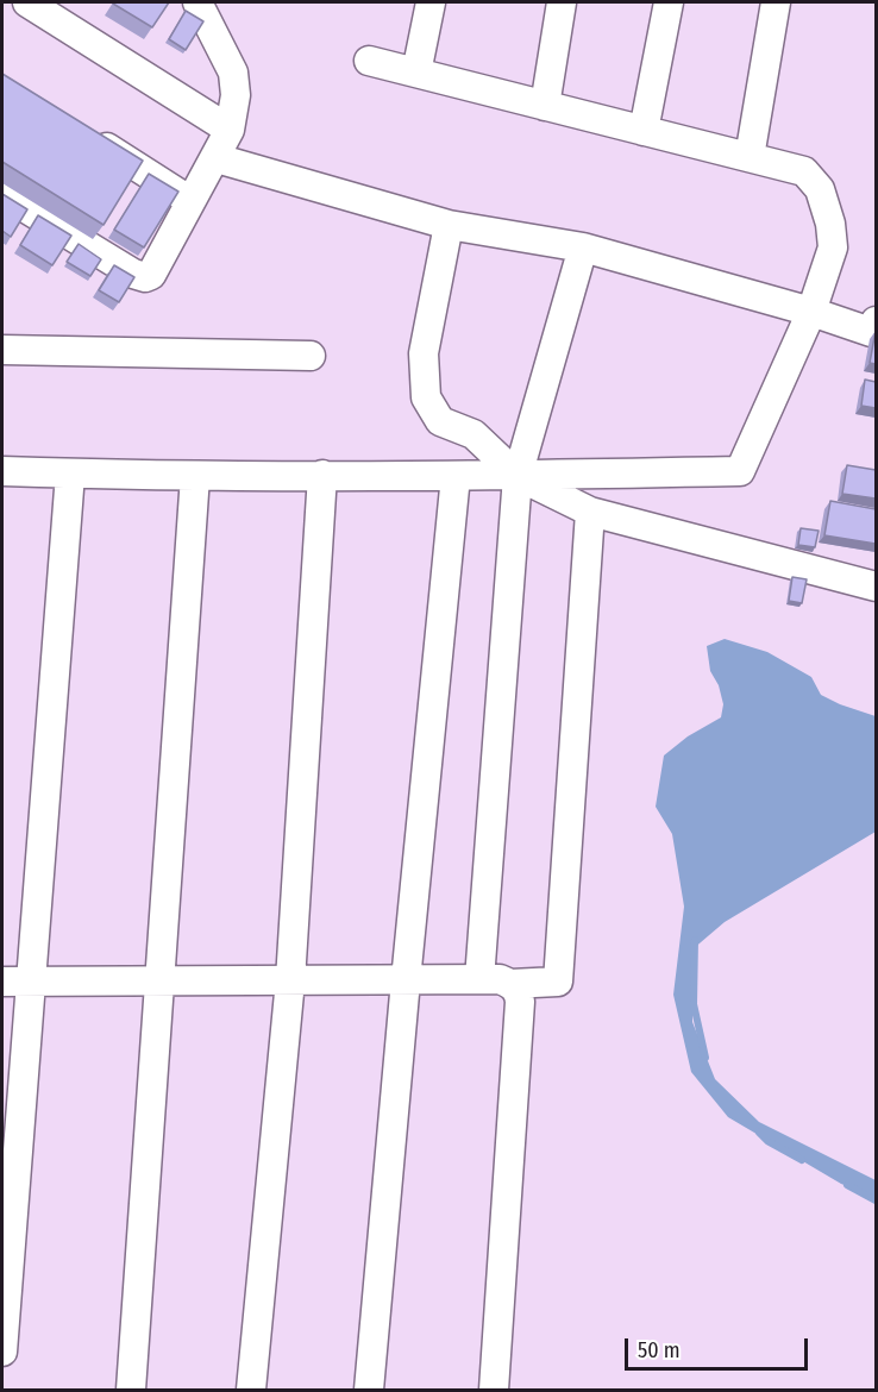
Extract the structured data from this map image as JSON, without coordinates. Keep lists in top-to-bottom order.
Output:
{
  "scale_bar": "50 m"
}
